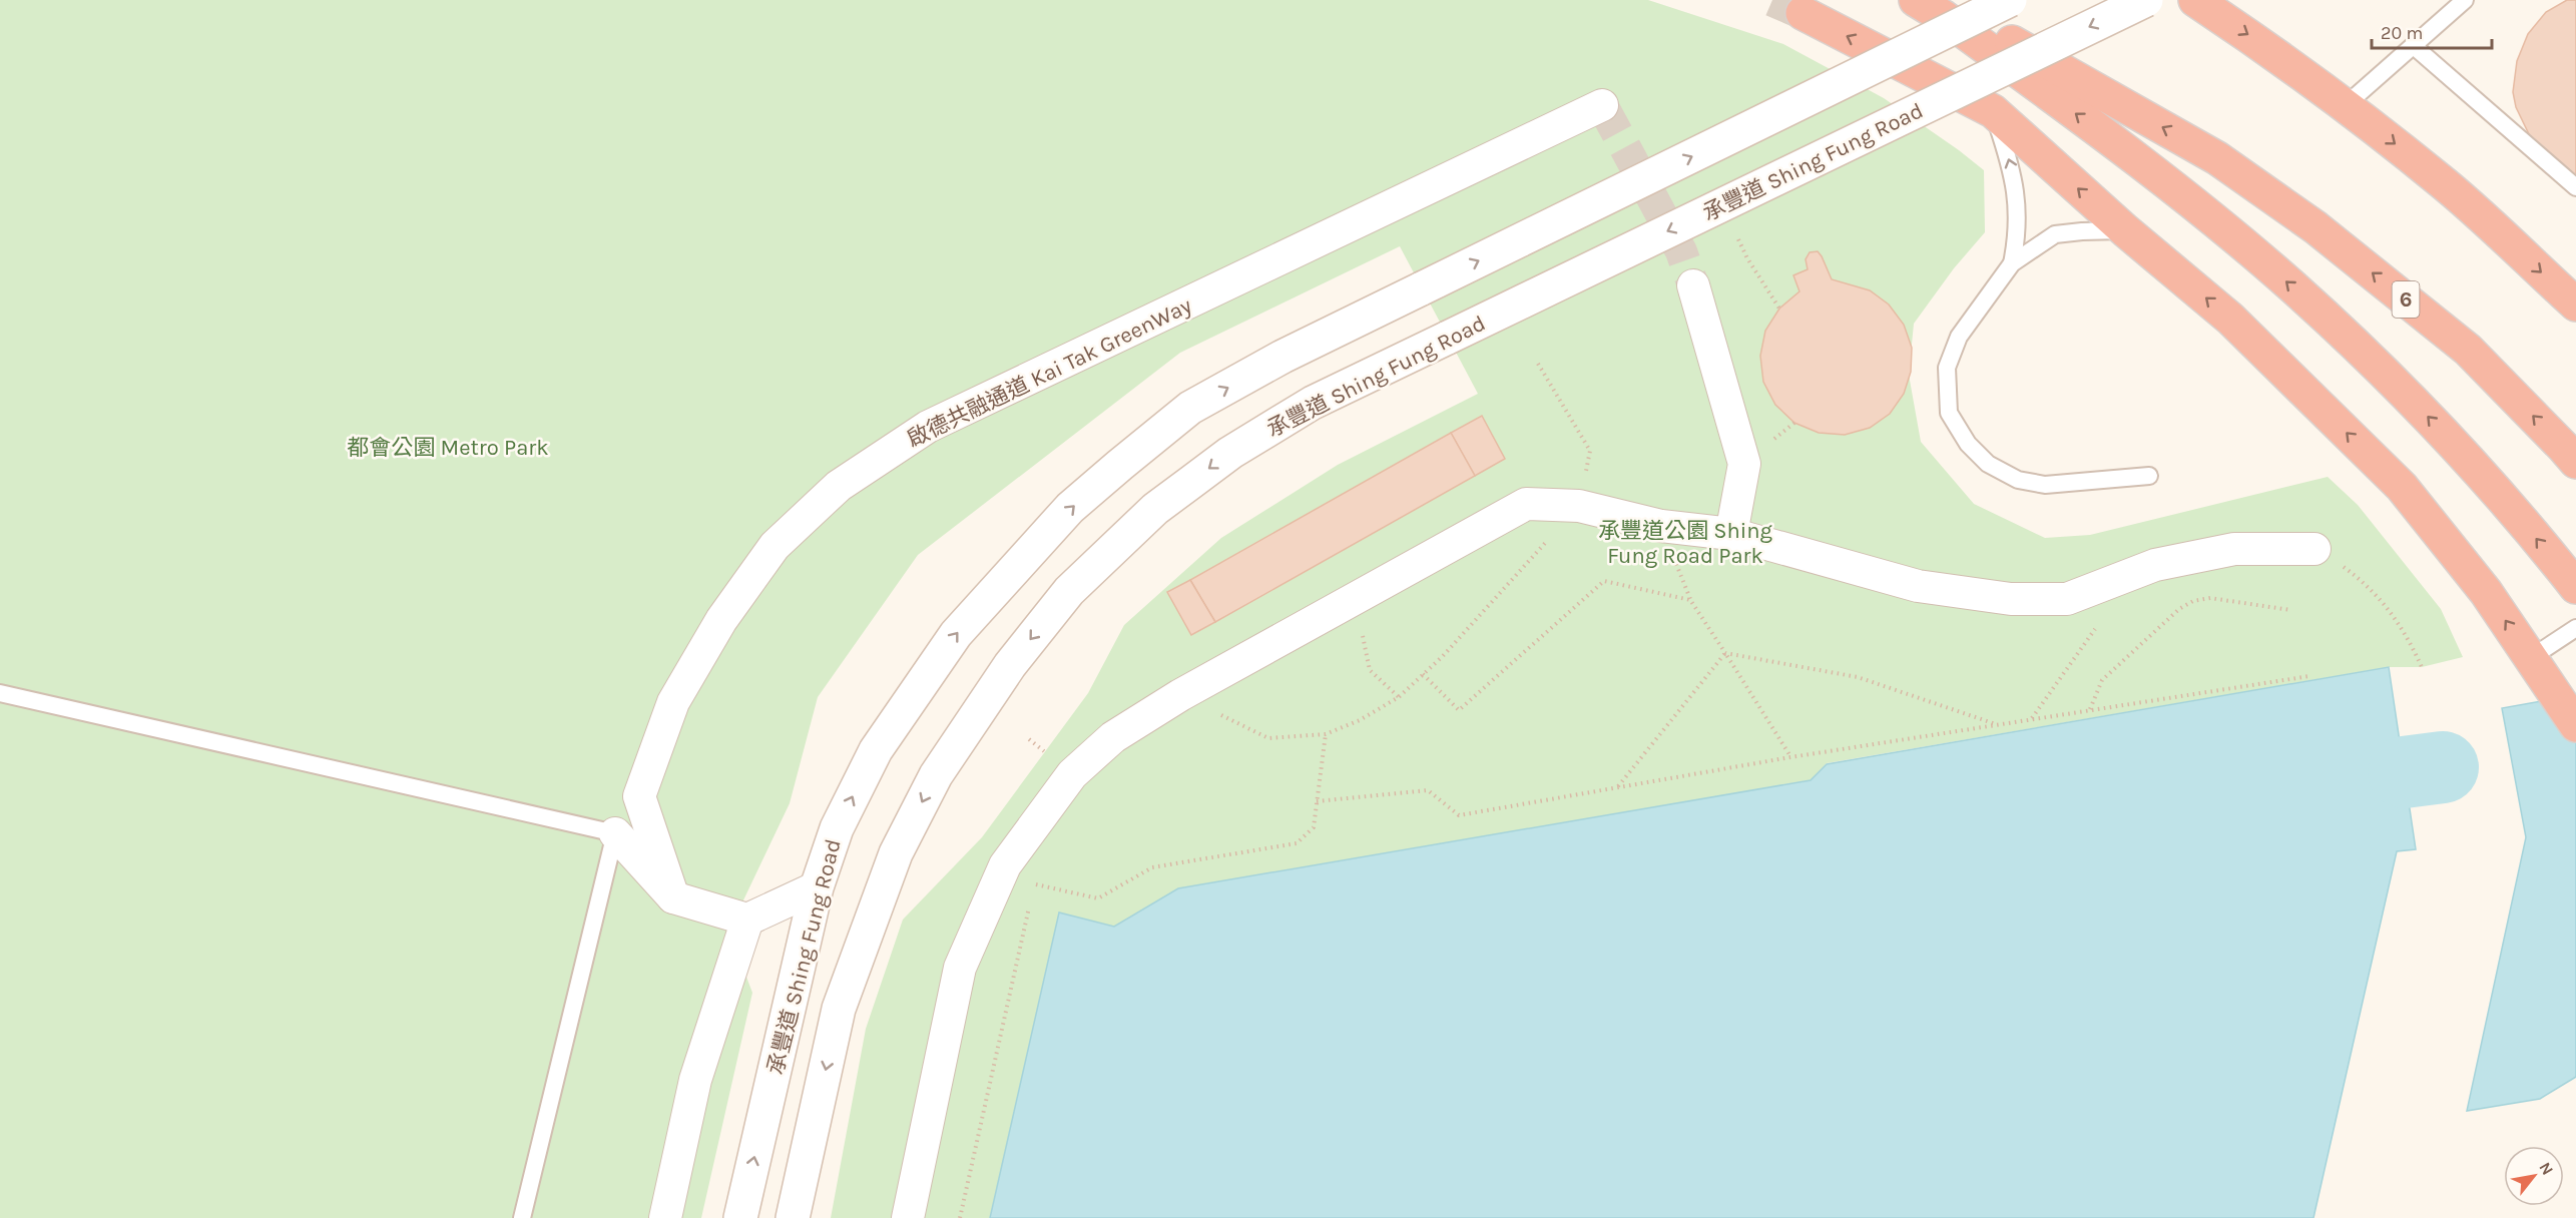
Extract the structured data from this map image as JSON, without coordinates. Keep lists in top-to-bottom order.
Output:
{
  "streets": {
    "highway": ["6"],
    "main road": ["承豐道 Shing Fung Road"],
    "street": ["啟德共融通道 Kai Tak GreenWay"]
  },
  "parks": ["都會公園 Metro Park", "承豐道公園 Shing Fung Road Park"],
  "scale_bar": "20 m",
  "north": "top right"
}
